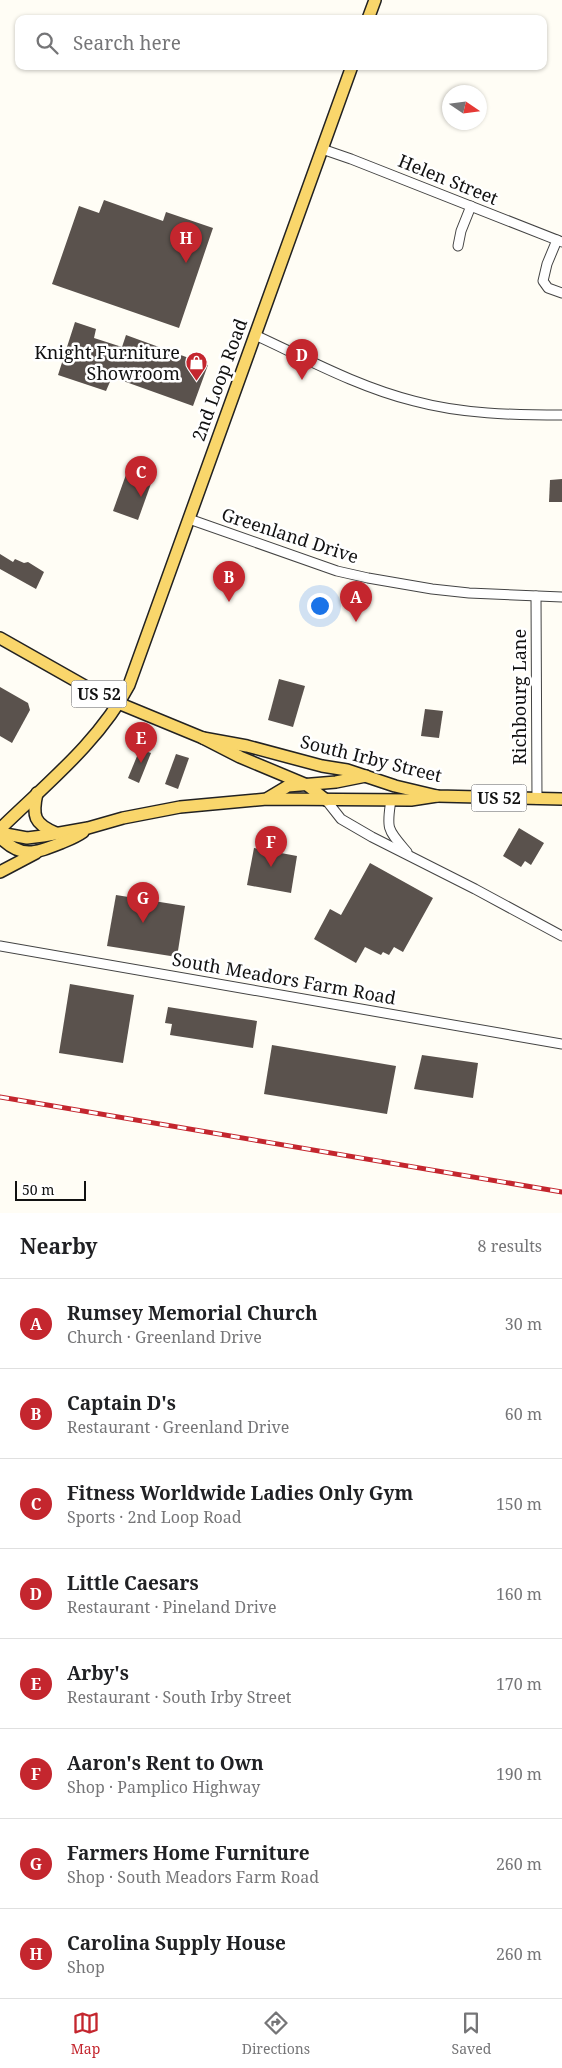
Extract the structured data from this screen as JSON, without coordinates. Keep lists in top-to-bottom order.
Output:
{
  "streets": {
    "main road": ["2nd Loop Road", "US 52", "South Irby Street"],
    "street": [
      "Helen Street",
      "Greenland Drive",
      "Richbourg Lane",
      "South Meadors Farm Road"
    ]
  },
  "crossings": [
    ["Helen Street", "2nd Loop Road"],
    ["2nd Loop Road", "Greenland Drive"],
    ["2nd Loop Road", "South Irby Street"],
    ["Greenland Drive", "Richbourg Lane"],
    ["Richbourg Lane", "South Irby Street"]
  ],
  "places": {
    "shop": ["Knight Furniture Showroom"]
  },
  "scale_bar": "50 m",
  "north": "right",
  "page": {
    "search": "Search here",
    "pins": [
      "H",
      "D",
      "C",
      "B",
      "A",
      "E",
      "F",
      "G"
    ],
    "scale": "50 m",
    "heading": ["Nearby", "8 results"],
    "list": [
      {
        "mark": "A",
        "name": "Rumsey Memorial Church",
        "note": "Church · Greenland Drive",
        "value": "30 m"
      },
      {
        "mark": "B",
        "name": "Captain D's",
        "note": "Restaurant · Greenland Drive",
        "value": "60 m"
      },
      {
        "mark": "C",
        "name": "Fitness Worldwide Ladies Only Gym",
        "note": "Sports · 2nd Loop Road",
        "value": "150 m"
      },
      {
        "mark": "D",
        "name": "Little Caesars",
        "note": "Restaurant · Pineland Drive",
        "value": "160 m"
      },
      {
        "mark": "E",
        "name": "Arby's",
        "note": "Restaurant · South Irby Street",
        "value": "170 m"
      },
      {
        "mark": "F",
        "name": "Aaron's Rent to Own",
        "note": "Shop · Pamplico Highway",
        "value": "190 m"
      },
      {
        "mark": "G",
        "name": "Farmers Home Furniture",
        "note": "Shop · South Meadors Farm Road",
        "value": "260 m"
      },
      {
        "mark": "H",
        "name": "Carolina Supply House",
        "note": "Shop",
        "value": "260 m"
      }
    ],
    "nav": ["Map", "Directions", "Saved"]
  }
}
